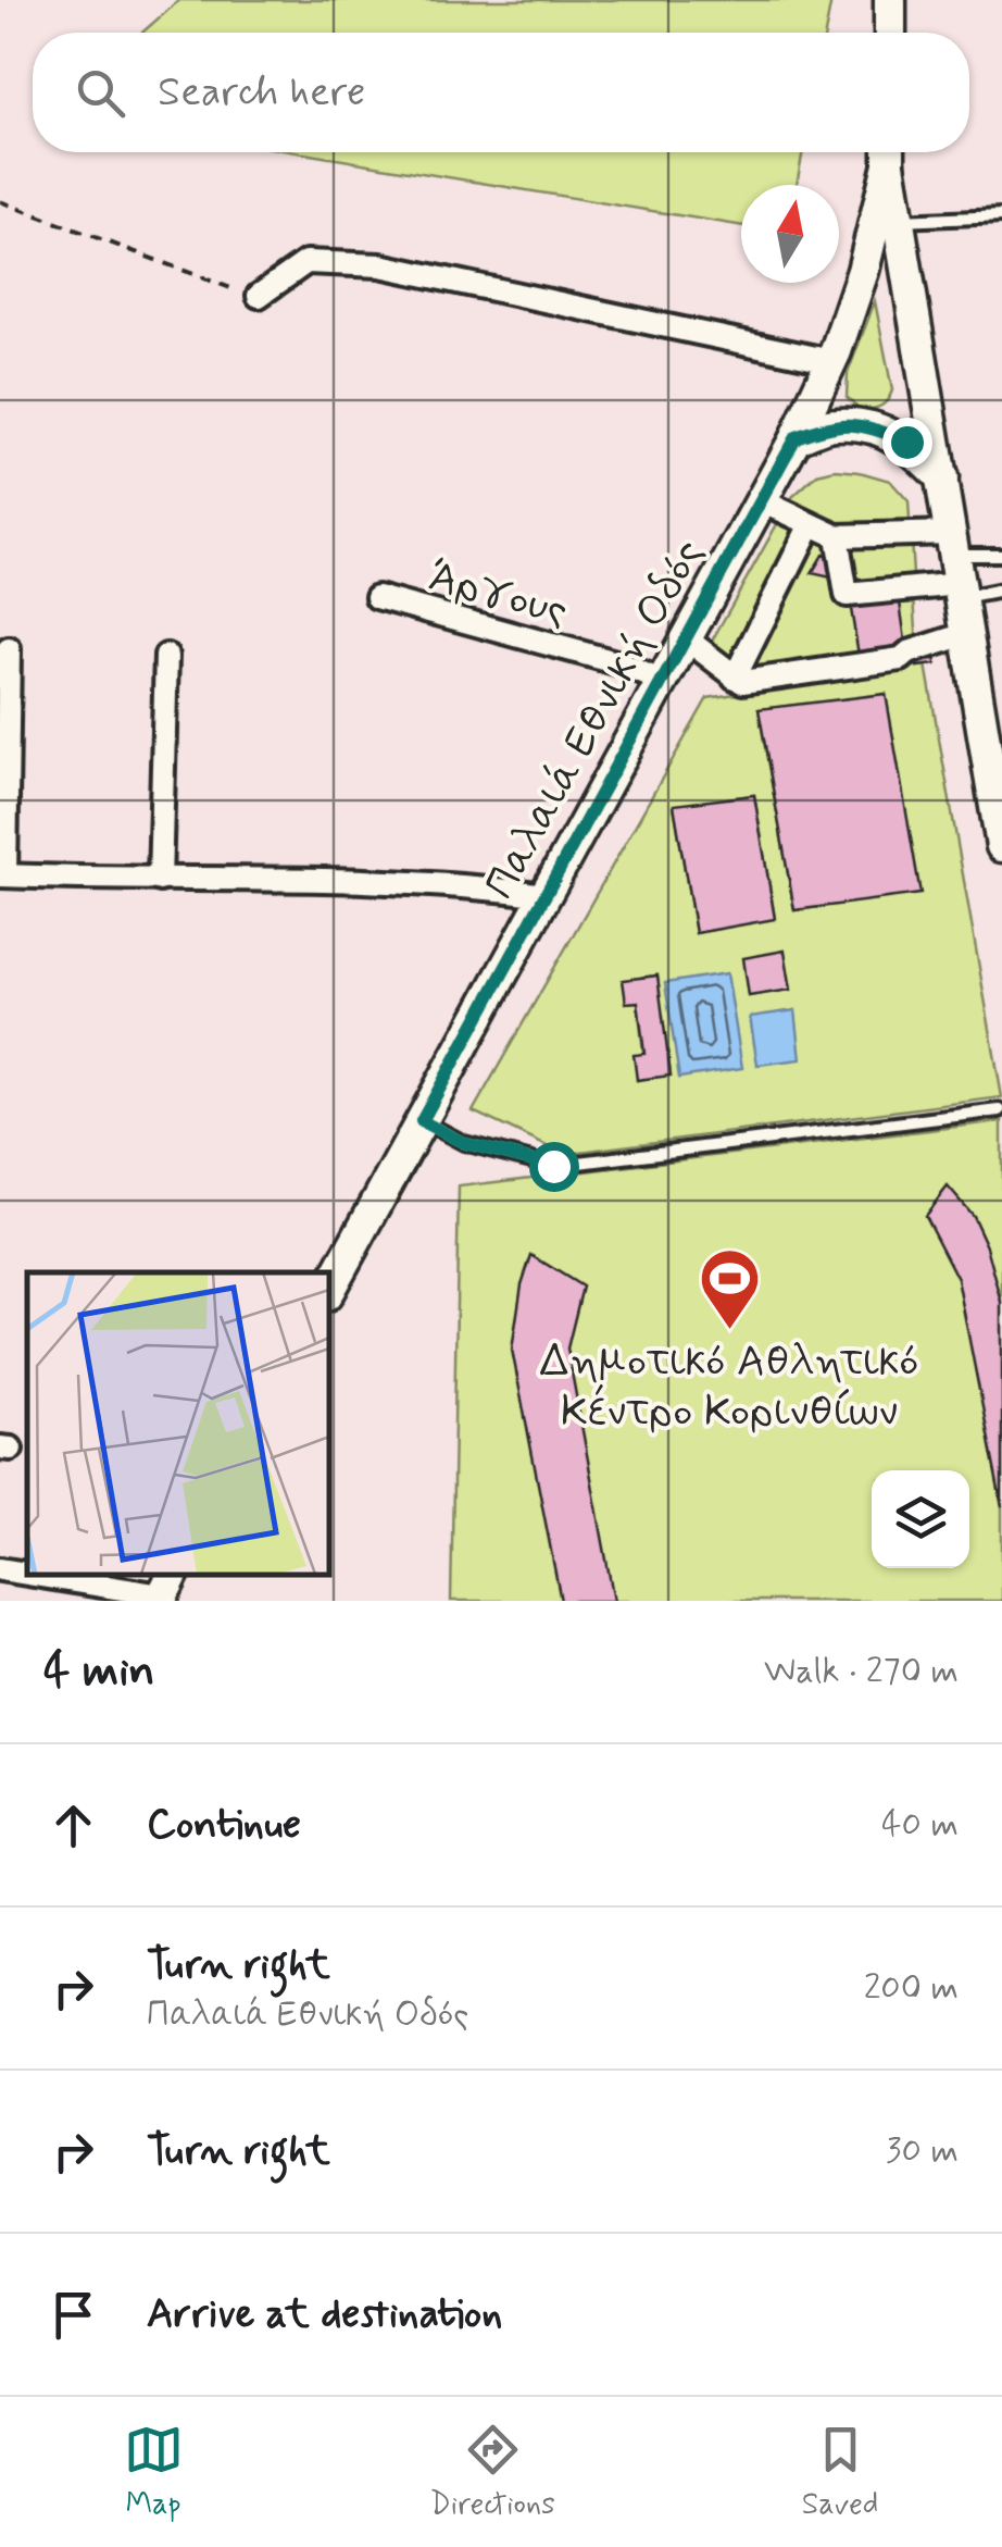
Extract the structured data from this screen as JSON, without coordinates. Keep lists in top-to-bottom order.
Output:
{
  "streets": {
    "main road": ["Παλαιά Εθνική Οδός"],
    "street": ["Άργους"]
  },
  "crossings": [
    ["Άργους", "Παλαιά Εθνική Οδός"]
  ],
  "places": {
    "sports": ["Δημοτικό Αθλητικό Κέντρο Κορινθίων"]
  },
  "north": "top",
  "page": {
    "search": "Search here",
    "heading": ["4 min", "Walk · 270 m"],
    "list": [
      ["Continue", "40 m"],
      ["Turn right", "Παλαιά Εθνική Οδός", "200 m"],
      ["Turn right", "30 m"],
      "Arrive at destination"
    ],
    "nav": ["Map", "Directions", "Saved"]
  }
}
